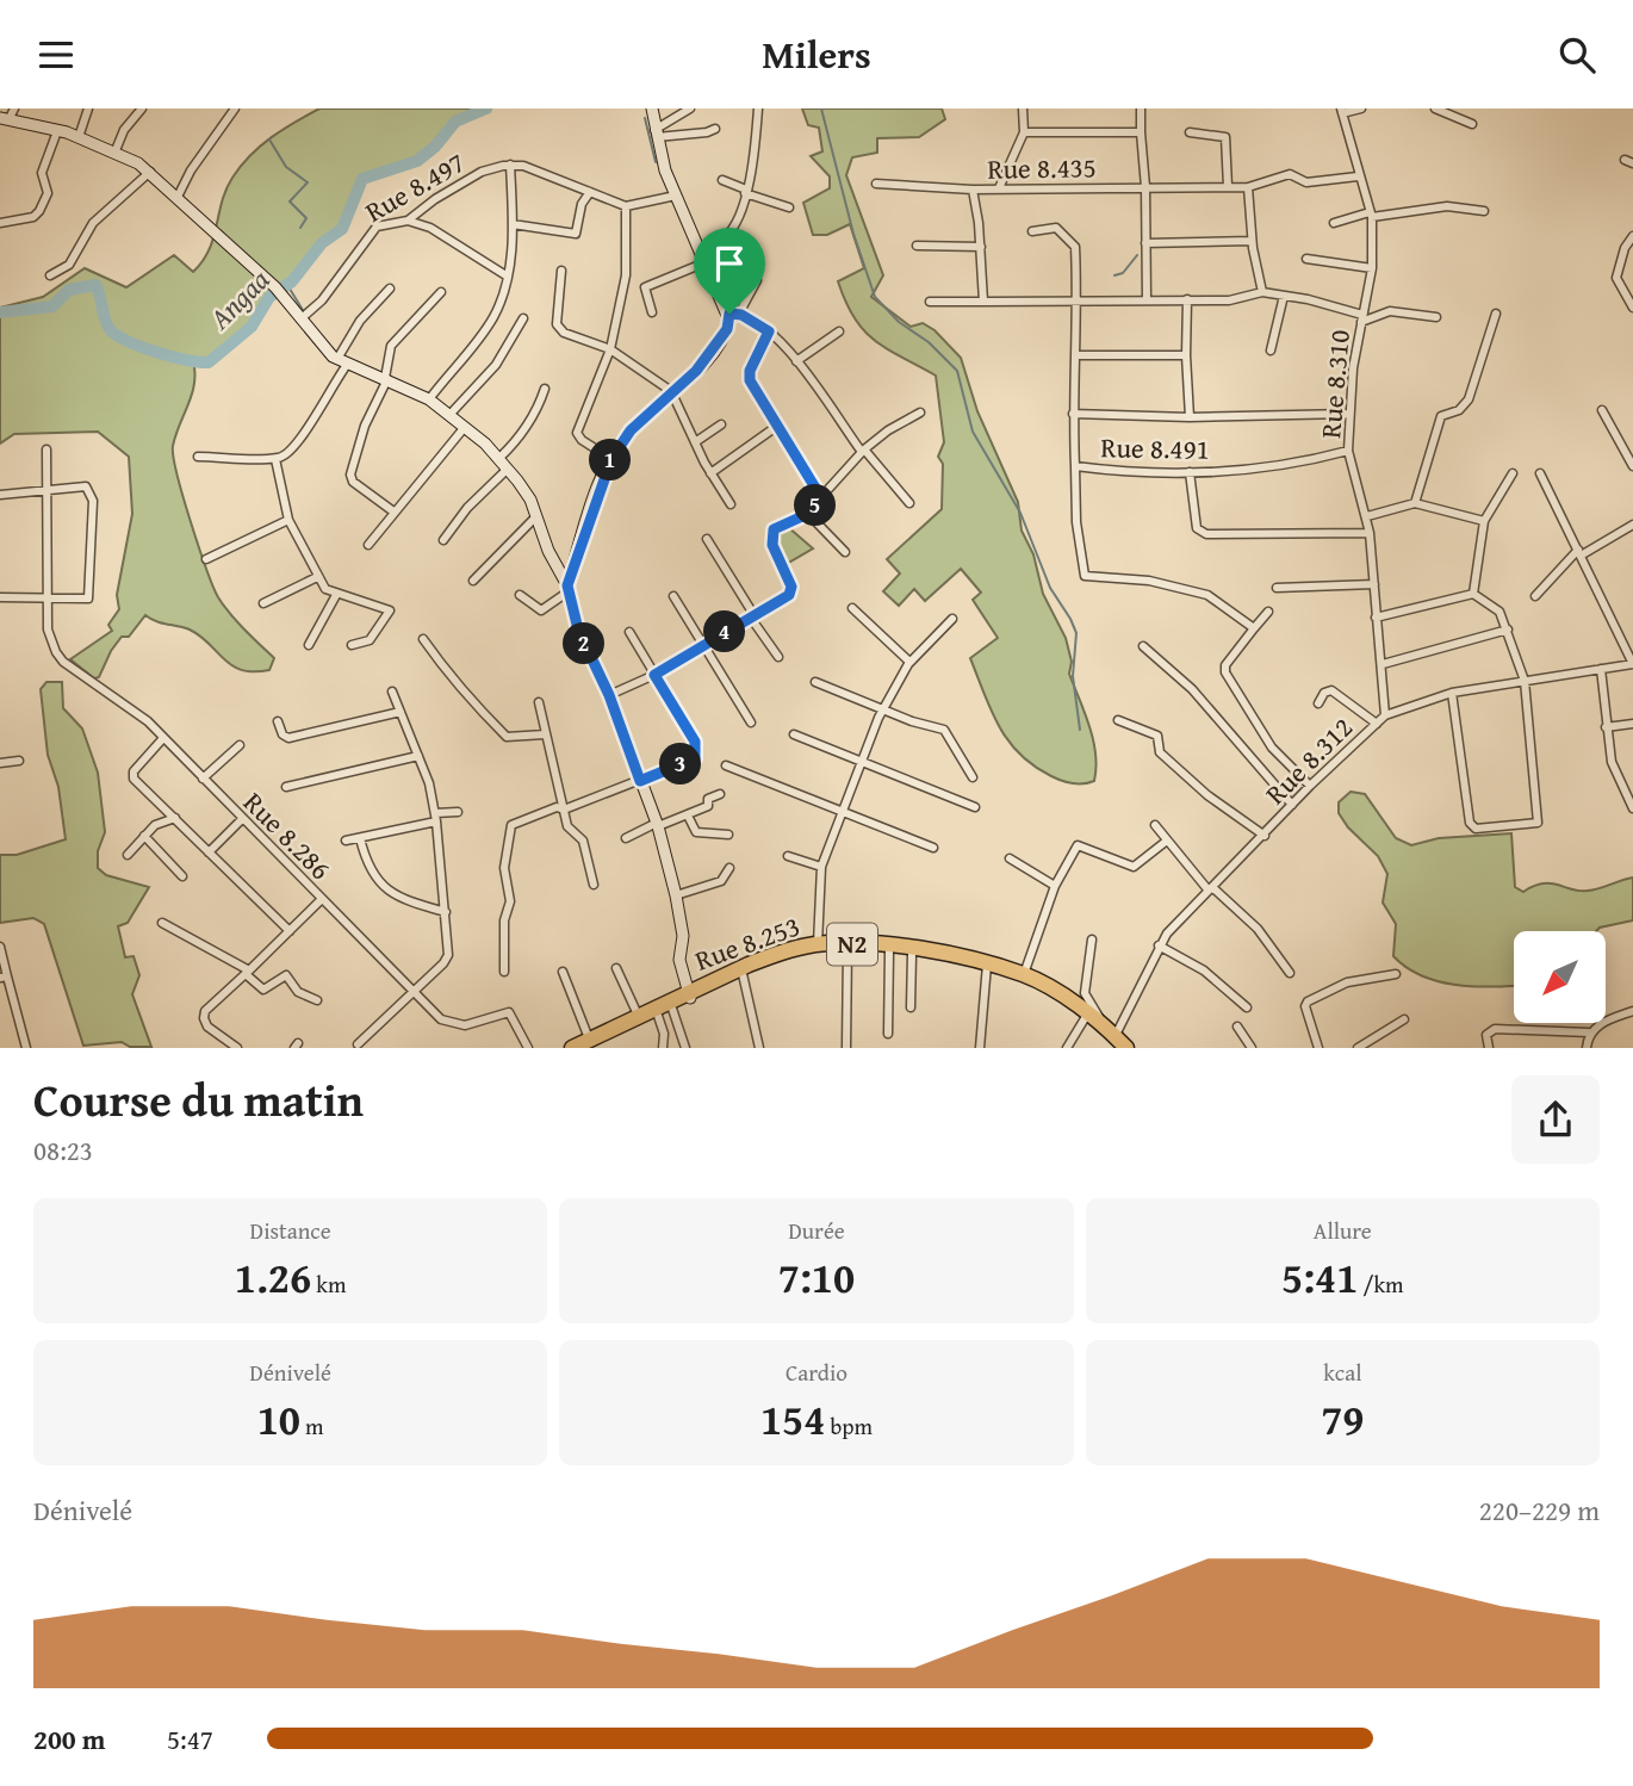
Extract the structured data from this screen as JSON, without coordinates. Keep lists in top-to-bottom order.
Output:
{
  "streets": {
    "highway": ["Rue 8.253", "N2"],
    "street": [
      "Rue 8.435",
      "Rue 8.497",
      "Rue 8.310",
      "Rue 8.491",
      "Rue 8.312",
      "Rue 8.286"
    ]
  },
  "crossings": [
    ["Rue 8.310", "Rue 8.491"],
    ["Rue 8.310", "Rue 8.312"],
    ["Rue 8.312", "Rue 8.253"]
  ],
  "water": ["Angaa"],
  "north": "bottom left",
  "page": {
    "header": "Milers",
    "pins": [
      "1",
      "5",
      "4",
      "2",
      "3"
    ],
    "heading": ["Course du matin", "08:23"],
    "stats": [
      ["Distance", "1.26 km"],
      ["Durée", "7:10"],
      ["Allure", "5:41 /km"],
      ["Dénivelé", "10 m"],
      ["Cardio", "154 bpm"],
      ["kcal", "79"]
    ],
    "chart": ["Dénivelé", "220–229 m"],
    "list": [
      {
        "name": "200 m",
        "note": "5:47"
      }
    ]
  }
}
